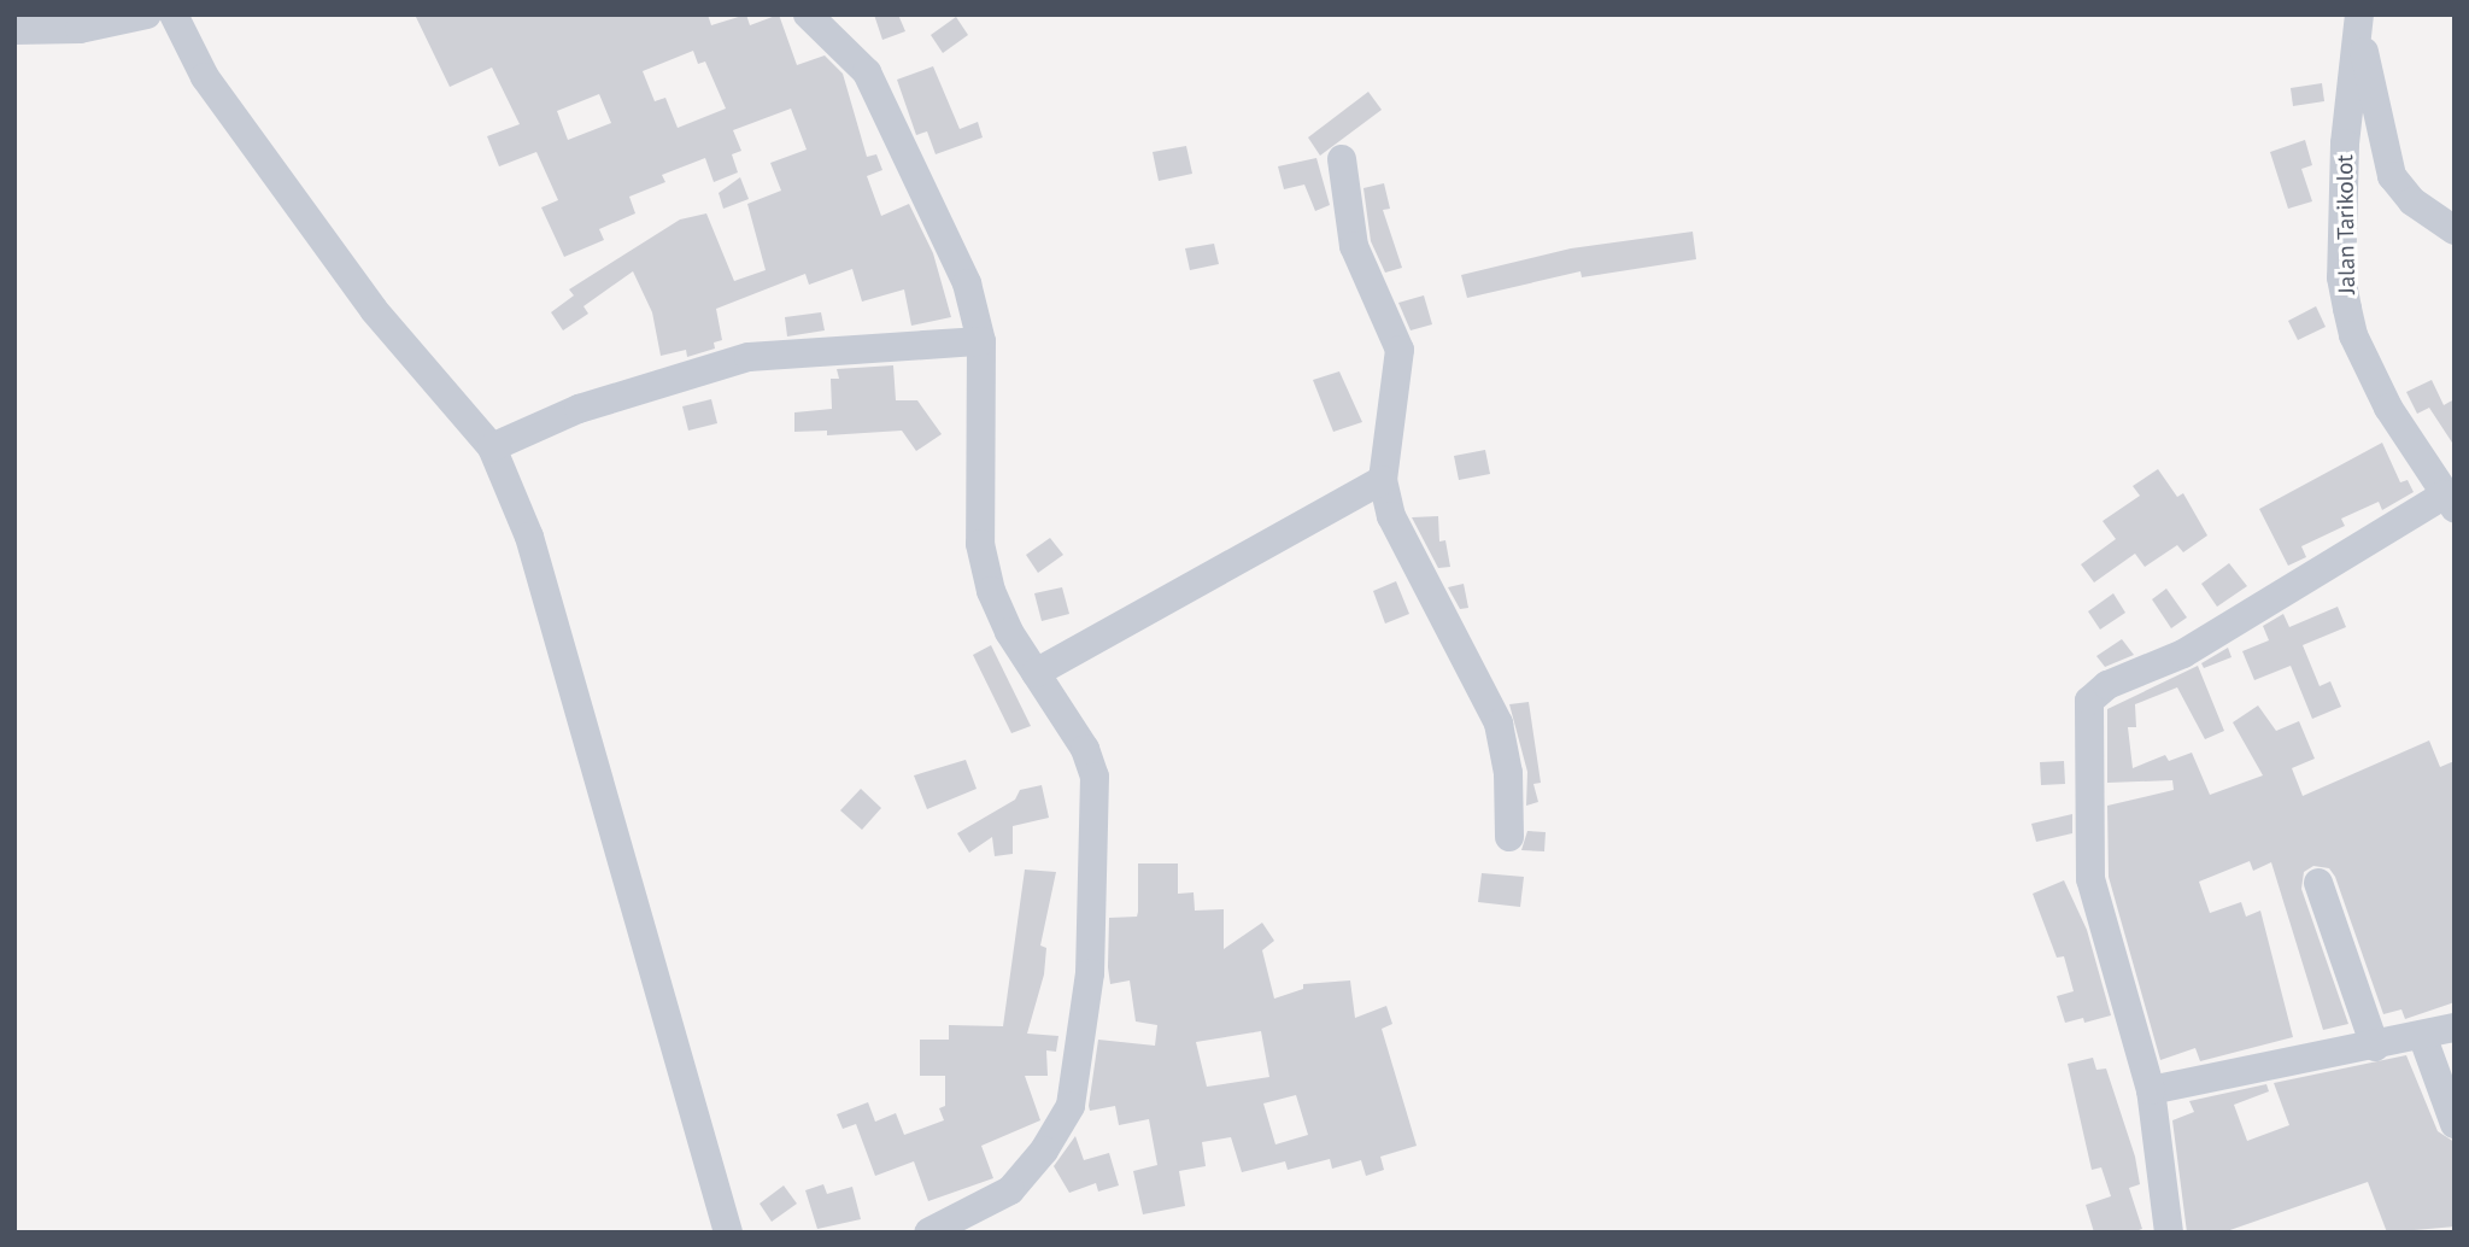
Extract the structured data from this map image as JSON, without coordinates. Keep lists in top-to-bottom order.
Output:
{
  "streets": {
    "street": ["Jalan Tarikolot"]
  }
}
